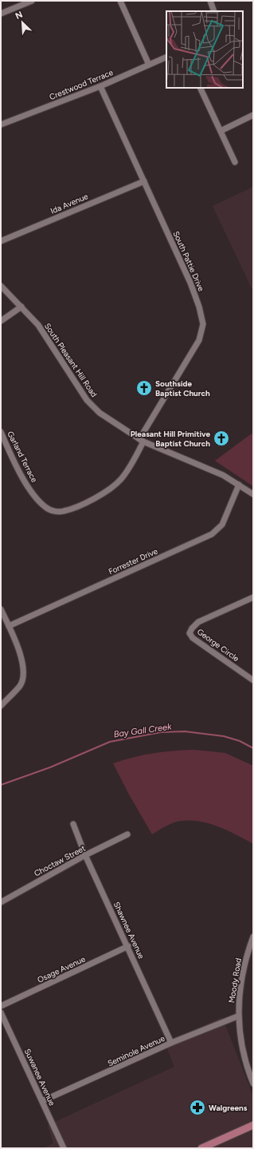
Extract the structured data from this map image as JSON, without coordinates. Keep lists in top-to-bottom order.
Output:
{
  "streets": {
    "street": [
      "Crestwood Terrace",
      "Ida Avenue",
      "South Pattie Drive",
      "South Pleasant Hill Road",
      "Garland Terrace",
      "Forrester Drive",
      "George Circle",
      "Choctaw Street",
      "Shawnee Avenue",
      "Osage Avenue",
      "Moody Road",
      "Seminole Avenue",
      "Suwanee Avenue"
    ]
  },
  "crossings": [
    ["Crestwood Terrace", "South Pattie Drive"],
    ["Ida Avenue", "South Pattie Drive"],
    ["South Pattie Drive", "South Pleasant Hill Road"],
    ["South Pattie Drive", "Garland Terrace"],
    ["South Pleasant Hill Road", "Garland Terrace"],
    ["South Pleasant Hill Road", "Forrester Drive"],
    ["Choctaw Street", "Shawnee Avenue"],
    ["Shawnee Avenue", "Osage Avenue"],
    ["Shawnee Avenue", "Seminole Avenue"],
    ["Moody Road", "Seminole Avenue"],
    ["Seminole Avenue", "Suwanee Avenue"]
  ],
  "water": ["Bay Gall Creek"],
  "places": {
    "church": ["Southside Baptist Church", "Pleasant Hill Primitive Baptist Church"],
    "pharmacy": ["Walgreens"]
  },
  "north": "top left"
}
